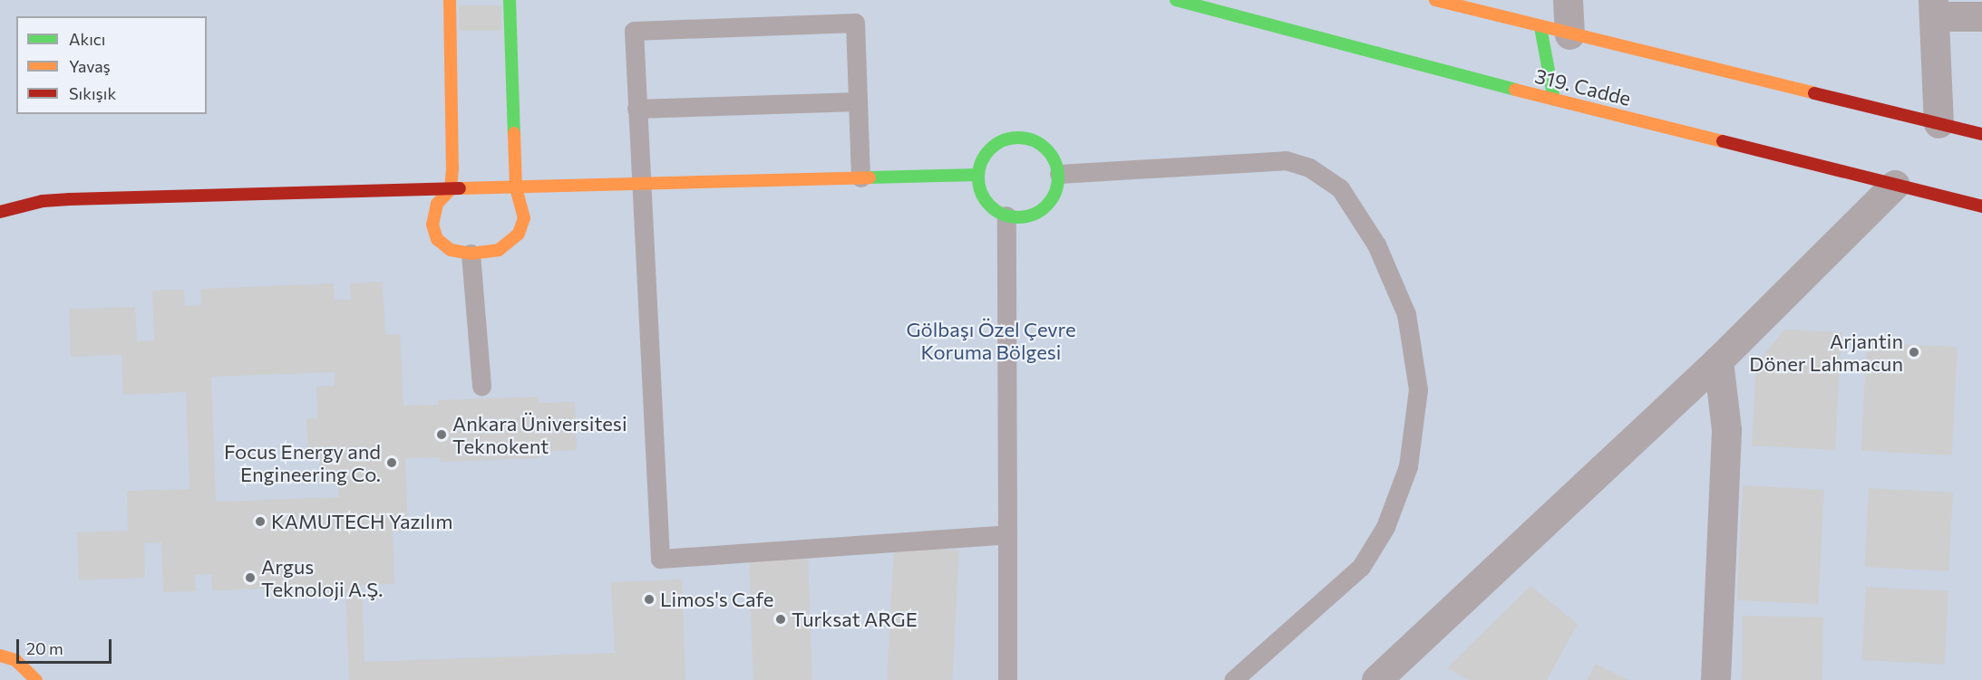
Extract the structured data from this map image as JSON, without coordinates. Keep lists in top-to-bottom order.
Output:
{
  "streets": {
    "street": ["319. Cadde"]
  },
  "parks": ["Gölbaşı Özel Çevre Koruma Bölgesi"],
  "places": [
    "Arjantin Döner Lahmacun",
    "Ankara Üniversitesi Teknokent",
    "Focus Energy and Engineering Co.",
    "KAMUTECH Yazılım",
    "Argus Teknoloji A.Ş.",
    "Limos's Cafe",
    "Turksat ARGE"
  ],
  "legend": ["Akıcı", "Yavaş", "Sıkışık"],
  "scale_bar": "20 m"
}
